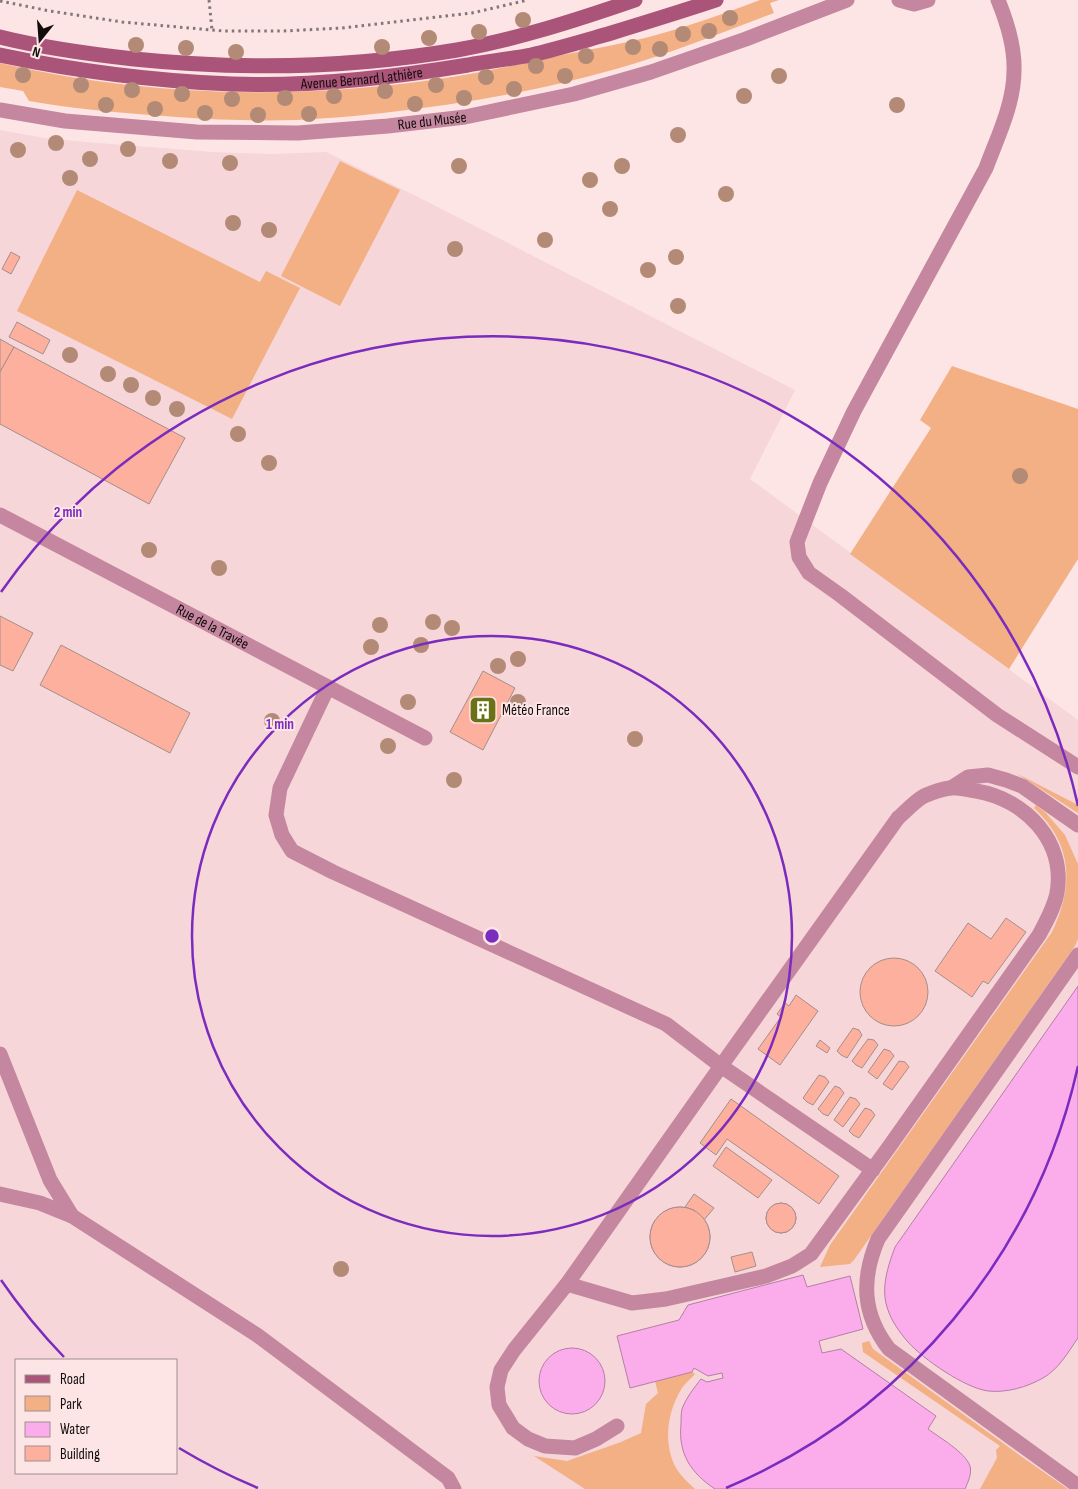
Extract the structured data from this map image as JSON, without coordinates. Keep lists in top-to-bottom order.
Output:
{
  "streets": {
    "main road": ["Avenue Bernard Lathière"],
    "street": ["Rue du Musée", "Rue de la Travée"]
  },
  "places": {
    "building": ["Météo France"]
  },
  "legend": [
    "Road",
    "Park",
    "Water",
    "Building"
  ],
  "north": "bottom",
  "rings": ["2 min", "1 min"]
}
